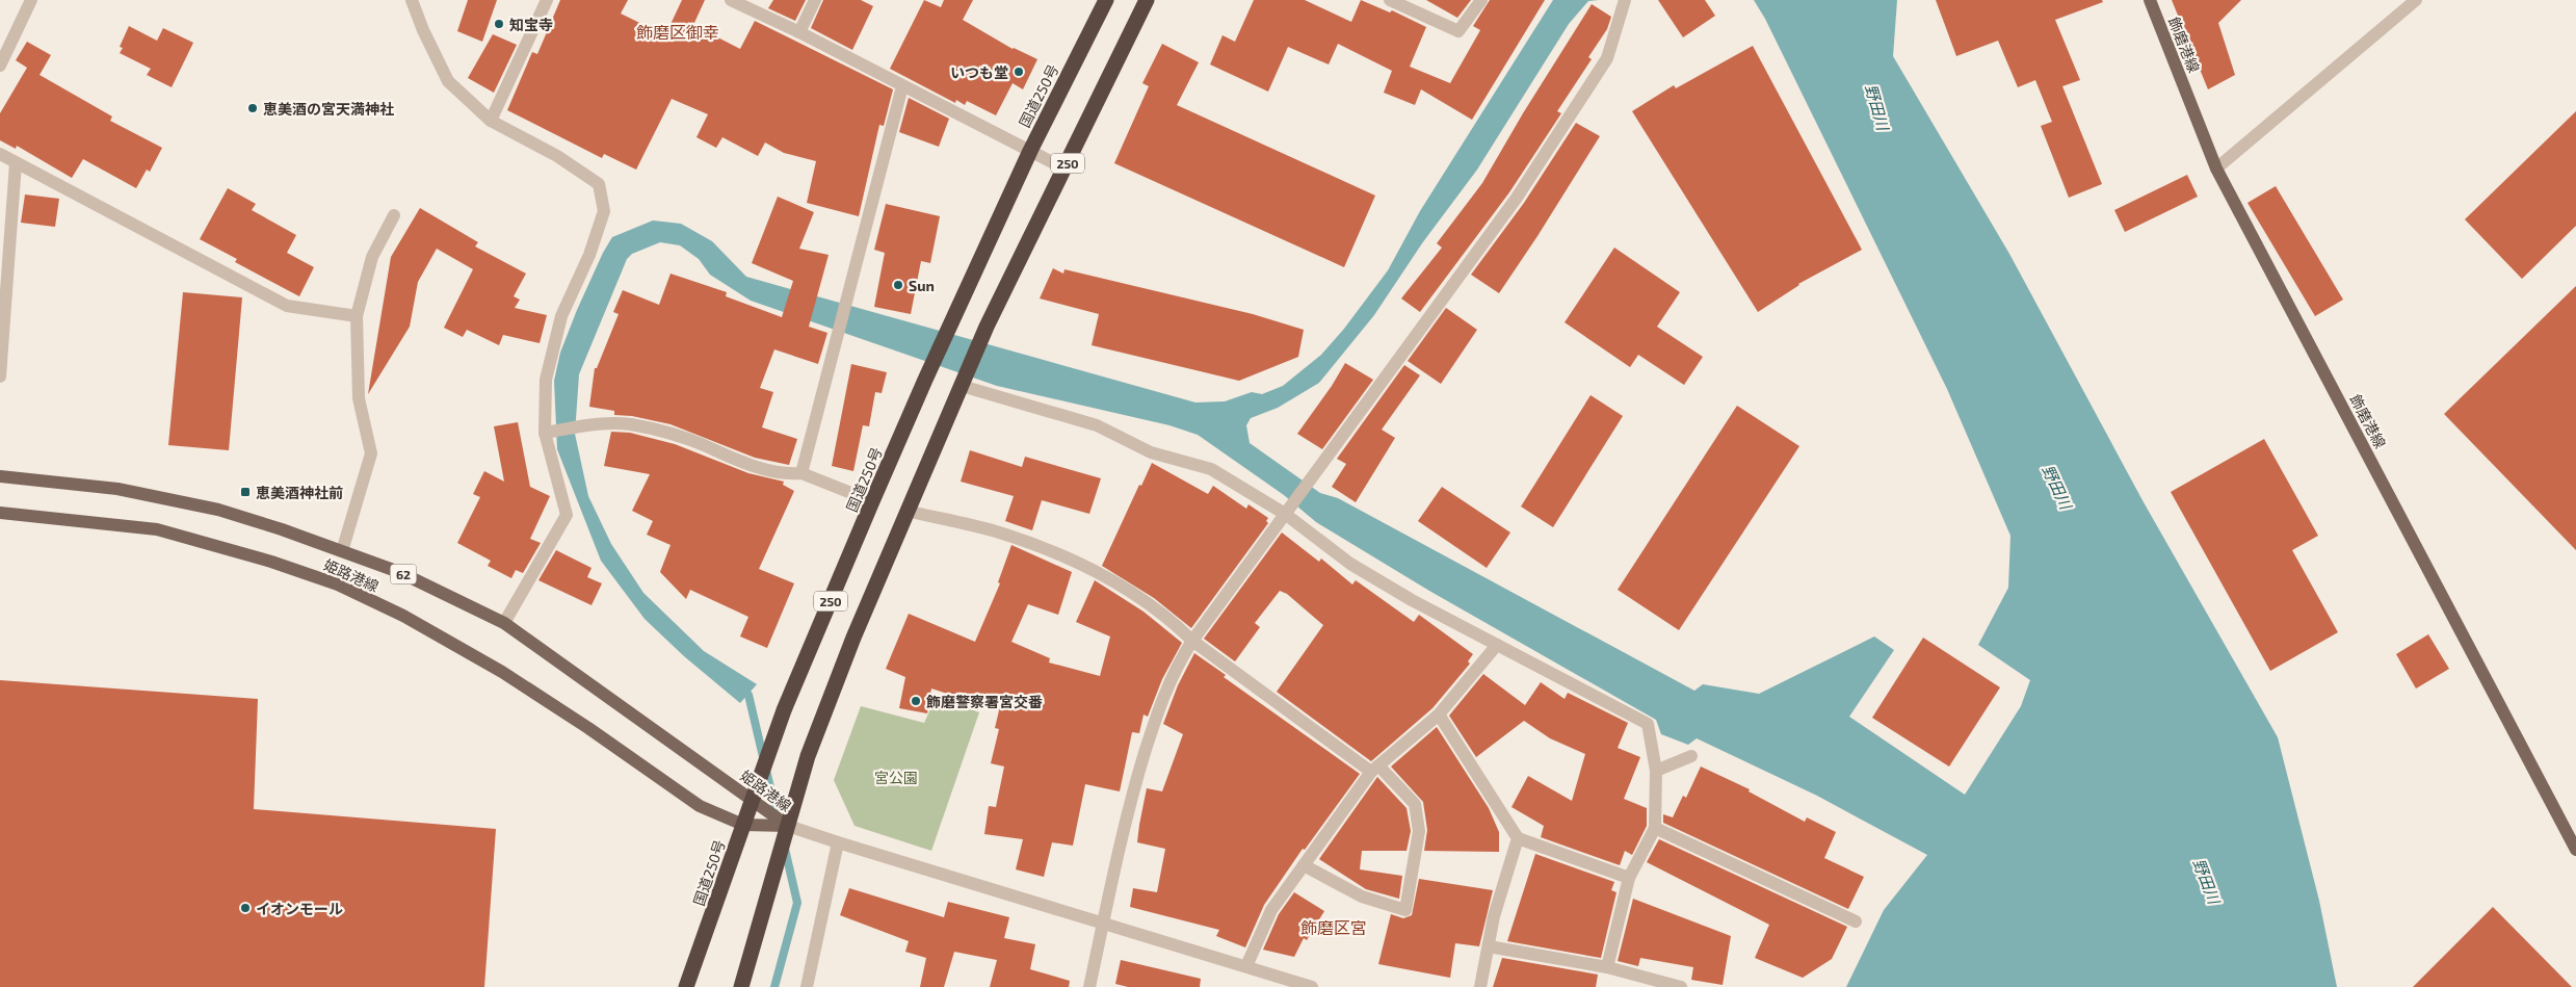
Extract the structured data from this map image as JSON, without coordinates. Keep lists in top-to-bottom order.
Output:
{
  "streets": {
    "highway": ["国道250号", "250"],
    "main road": ["飾磨港線", "62", "姫路港線"]
  },
  "crossings": [
    ["国道250号", "姫路港線"],
    ["250", "姫路港線"]
  ],
  "districts": ["飾磨区御幸", "飾磨区宮"],
  "water": ["野田川"],
  "parks": ["宮公園"],
  "places": {
    "other": [
      "知宝寺",
      "いつも堂",
      "恵美酒の宮天満神社",
      "Sun",
      "飾磨警察署宮交番",
      "イオンモール"
    ],
    "transit": ["恵美酒神社前"]
  }
}
